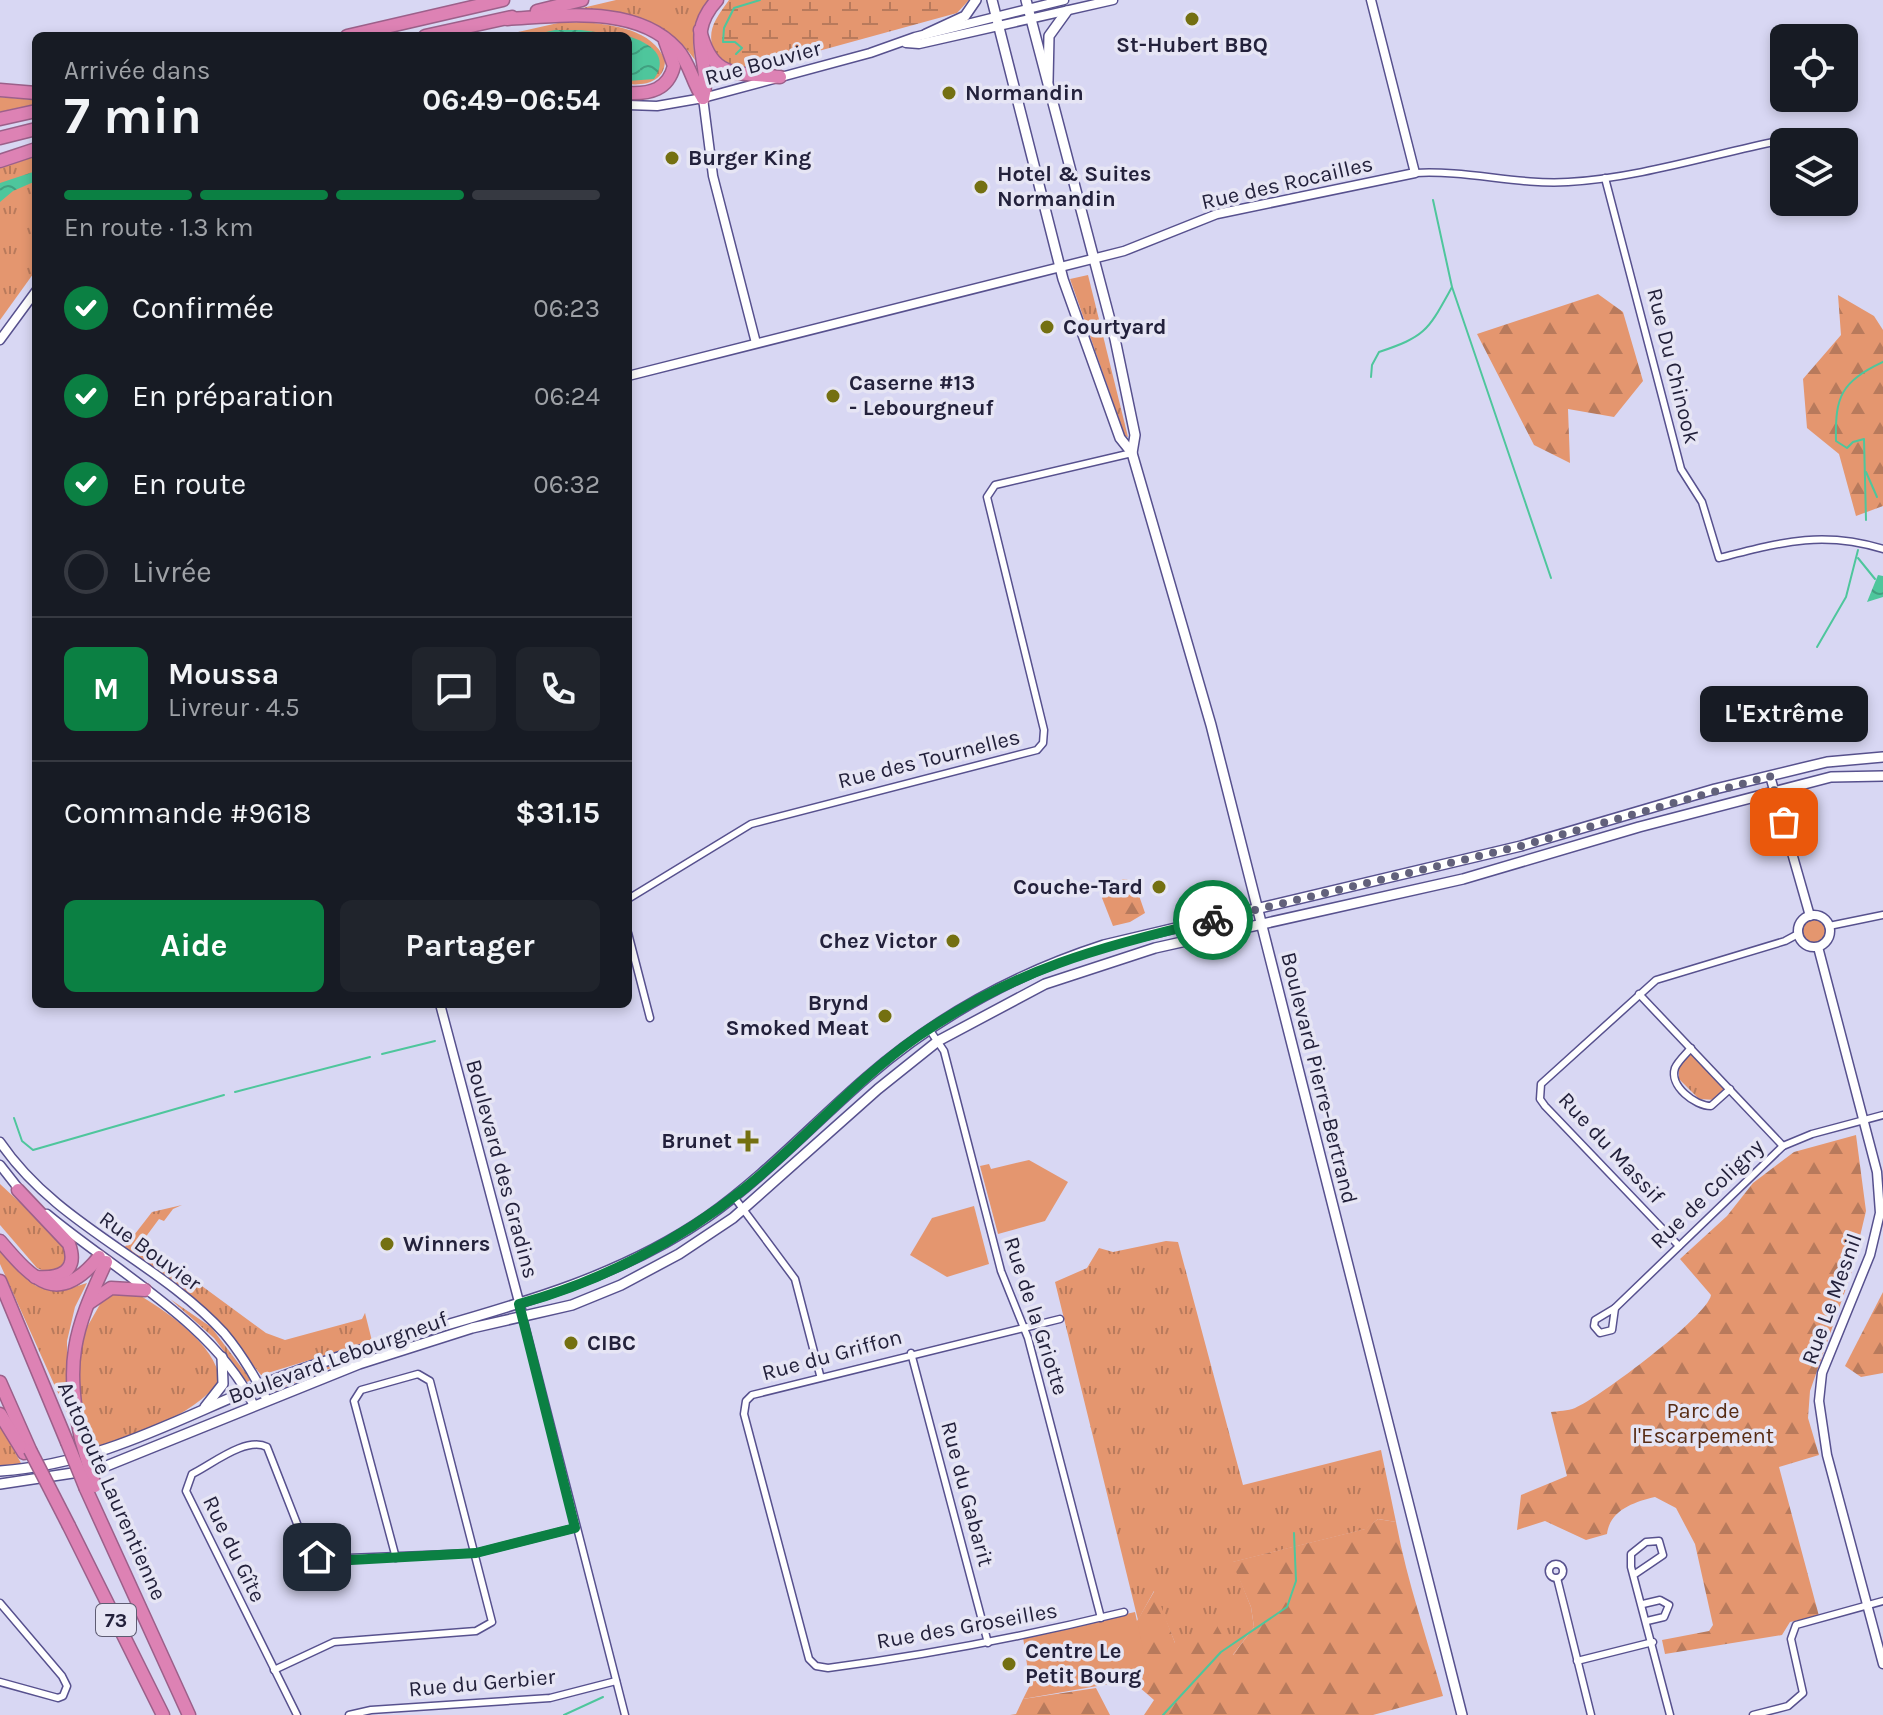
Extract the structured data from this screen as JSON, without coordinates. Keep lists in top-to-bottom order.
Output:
{
  "streets": {
    "highway": ["Autoroute Laurentienne", "73"],
    "main road": ["Boulevard Pierre-Bertrand", "Boulevard Lebourgneuf"],
    "street": [
      "Rue Bouvier",
      "Rue des Rocailles",
      "Rue Du Chinook",
      "Rue des Tournelles",
      "Rue du Massif",
      "Boulevard des Gradins",
      "Rue de Coligny",
      "Rue Le Mesnil",
      "Rue de la Griotte",
      "Rue du Griffon",
      "Rue du Gabarit",
      "Rue du Gîte",
      "Rue des Groseilles",
      "Rue du Gerbier"
    ]
  },
  "crossings": [
    ["Rue Bouvier", "Boulevard Pierre-Bertrand"],
    ["Rue Bouvier", "Boulevard Lebourgneuf"],
    ["Rue des Rocailles", "Rue Du Chinook"],
    ["Rue des Rocailles", "Boulevard Pierre-Bertrand"],
    ["Rue des Tournelles", "Boulevard Pierre-Bertrand"],
    ["Boulevard Pierre-Bertrand", "Boulevard Lebourgneuf"],
    ["Rue du Massif", "Rue de Coligny"],
    ["Rue du Massif", "Rue Le Mesnil"],
    ["Boulevard des Gradins", "Boulevard Lebourgneuf"],
    ["Boulevard des Gradins", "Rue du Gîte"],
    ["Boulevard des Gradins", "Rue du Gerbier"],
    ["Rue de Coligny", "Rue Le Mesnil"],
    ["Rue de la Griotte", "Rue du Griffon"],
    ["Rue de la Griotte", "Boulevard Lebourgneuf"],
    ["Rue de la Griotte", "Rue des Groseilles"],
    ["Rue du Griffon", "Rue du Gabarit"],
    ["Rue du Griffon", "Rue des Groseilles"],
    ["Rue du Gabarit", "Rue des Groseilles"]
  ],
  "parks": ["Parc de l'Escarpement"],
  "places": {
    "other": [
      "St-Hubert BBQ",
      "Normandin",
      "Burger King",
      "Hotel & Suites Normandin",
      "Courtyard",
      "Caserne #13 - Lebourgneuf",
      "L'Extrême",
      "Couche-Tard",
      "Chez Victor",
      "Brynd Smoked Meat",
      "Winners",
      "CIBC",
      "Centre Le Petit Bourg"
    ],
    "health": ["Brunet"]
  },
  "page": {
    "heading": ["7 min", "Arrivée dans", "06:49–06:54"],
    "panel": [
      "Moussa",
      "Livreur · 4.5",
      "Commande #9618",
      "$31.15"
    ],
    "bar": "En route · 1.3 km",
    "list": [
      ["Confirmée", "06:23"],
      ["En préparation", "06:24"],
      ["En route", "06:32"],
      "Livrée"
    ],
    "round": "M",
    "bubble": "L'Extrême",
    "buttons": ["Aide", "Partager"]
  }
}
